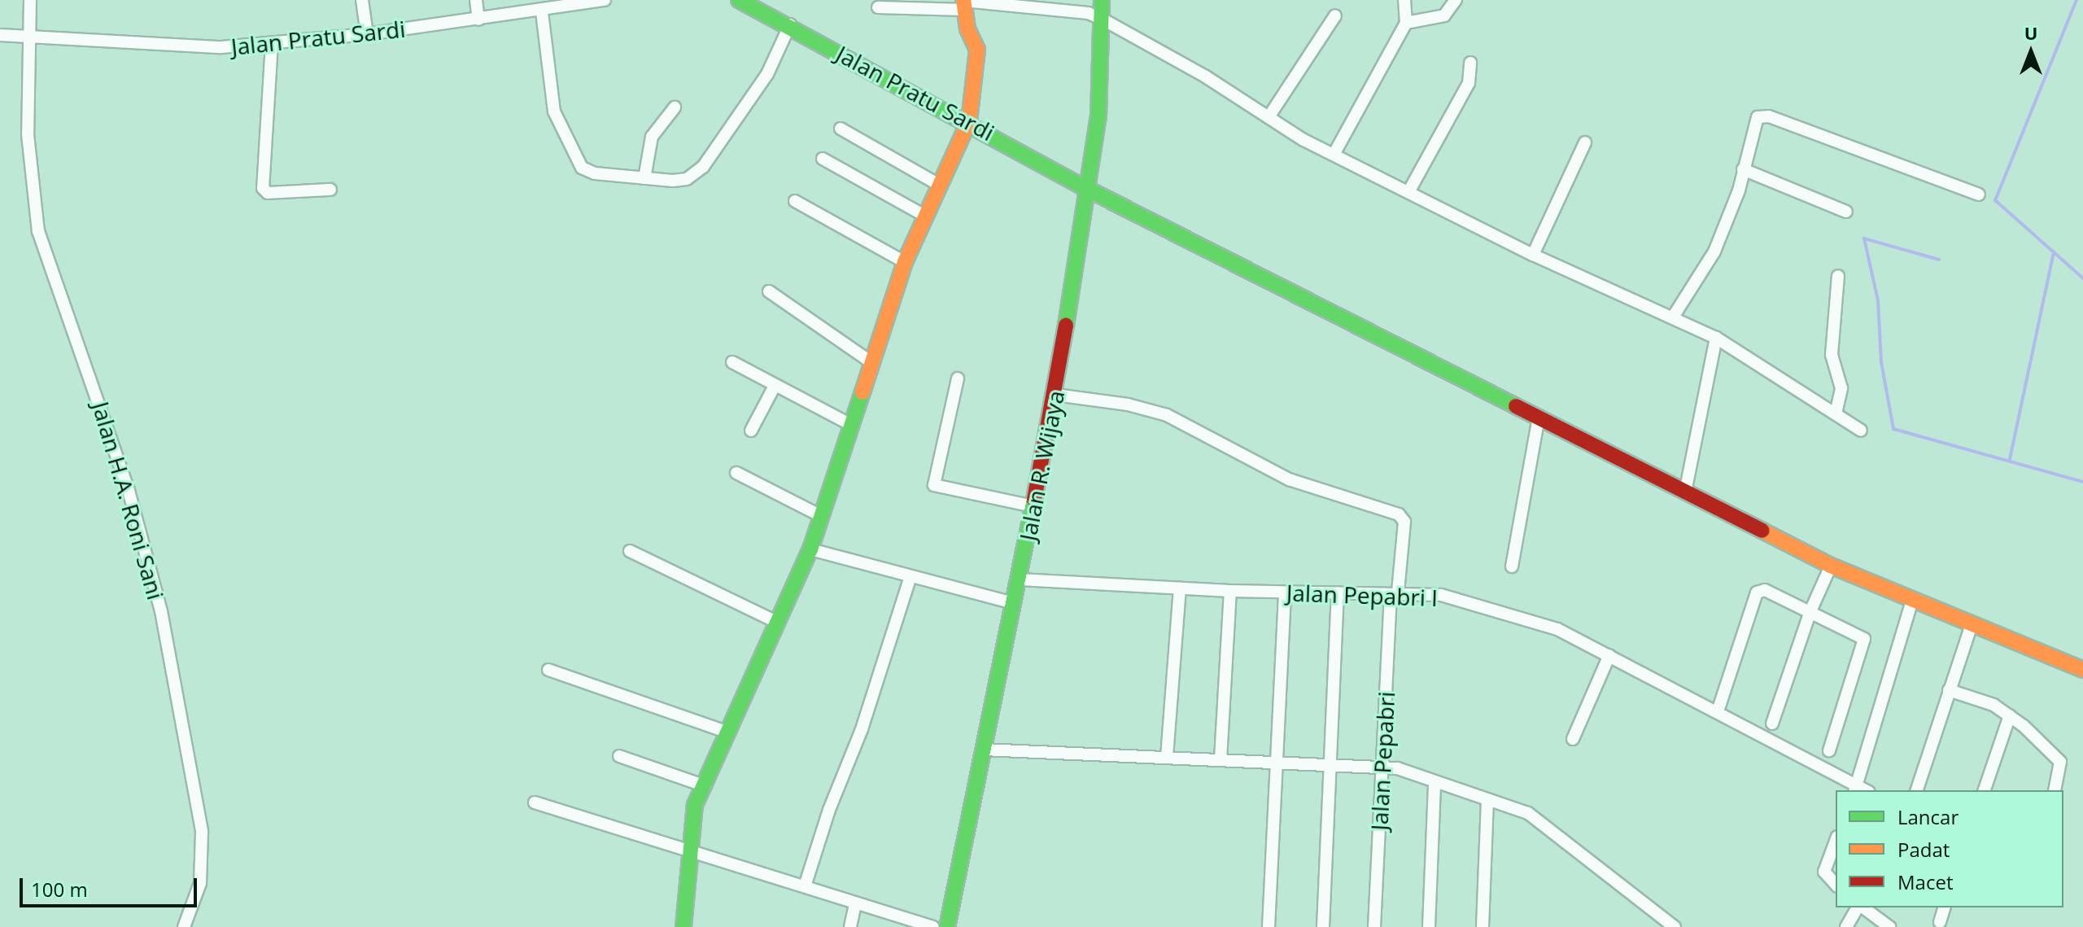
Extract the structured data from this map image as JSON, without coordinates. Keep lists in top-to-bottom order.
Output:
{
  "streets": {
    "street": [
      "Jalan Pratu Sardi",
      "Jalan R. Wijaya",
      "Jalan H.A. Roni Sani",
      "Jalan Pepabri I",
      "Jalan Pepabri"
    ]
  },
  "crossings": [
    ["Jalan Pratu Sardi", "Jalan R. Wijaya"],
    ["Jalan Pratu Sardi", "Jalan H.A. Roni Sani"],
    ["Jalan R. Wijaya", "Jalan Pepabri I"],
    ["Jalan R. Wijaya", "Jalan Pepabri"],
    ["Jalan Pepabri I", "Jalan Pepabri"]
  ],
  "legend": ["Lancar", "Padat", "Macet"],
  "scale_bar": "100 m",
  "north": "top"
}
